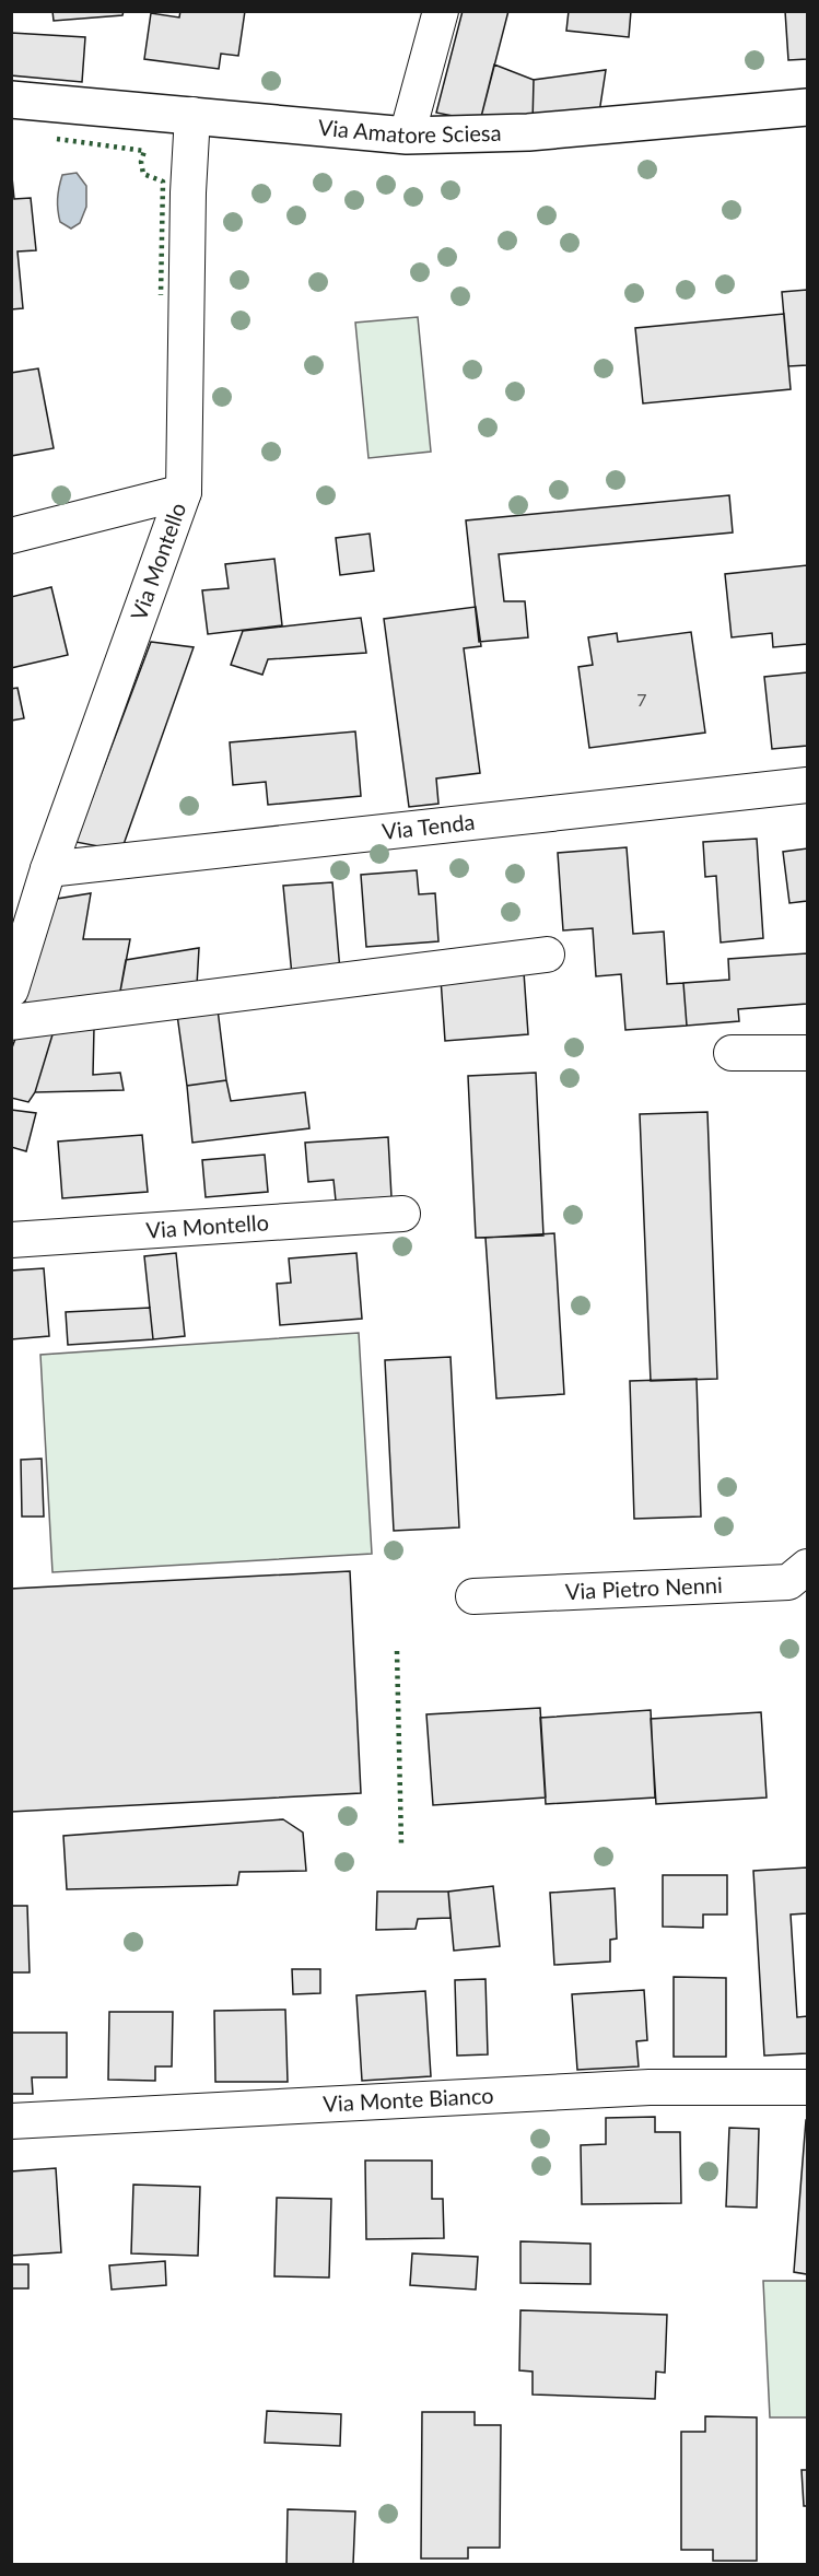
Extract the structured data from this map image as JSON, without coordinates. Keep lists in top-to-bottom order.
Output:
{
  "streets": {
    "street": [
      "Via Amatore Sciesa",
      "Via Montello",
      "Via Tenda",
      "Via Pietro Nenni",
      "Via Monte Bianco"
    ]
  },
  "crossings": [
    ["Via Amatore Sciesa", "Via Montello"],
    ["Via Montello", "Via Tenda"]
  ],
  "house_numbers": ["7"]
}
